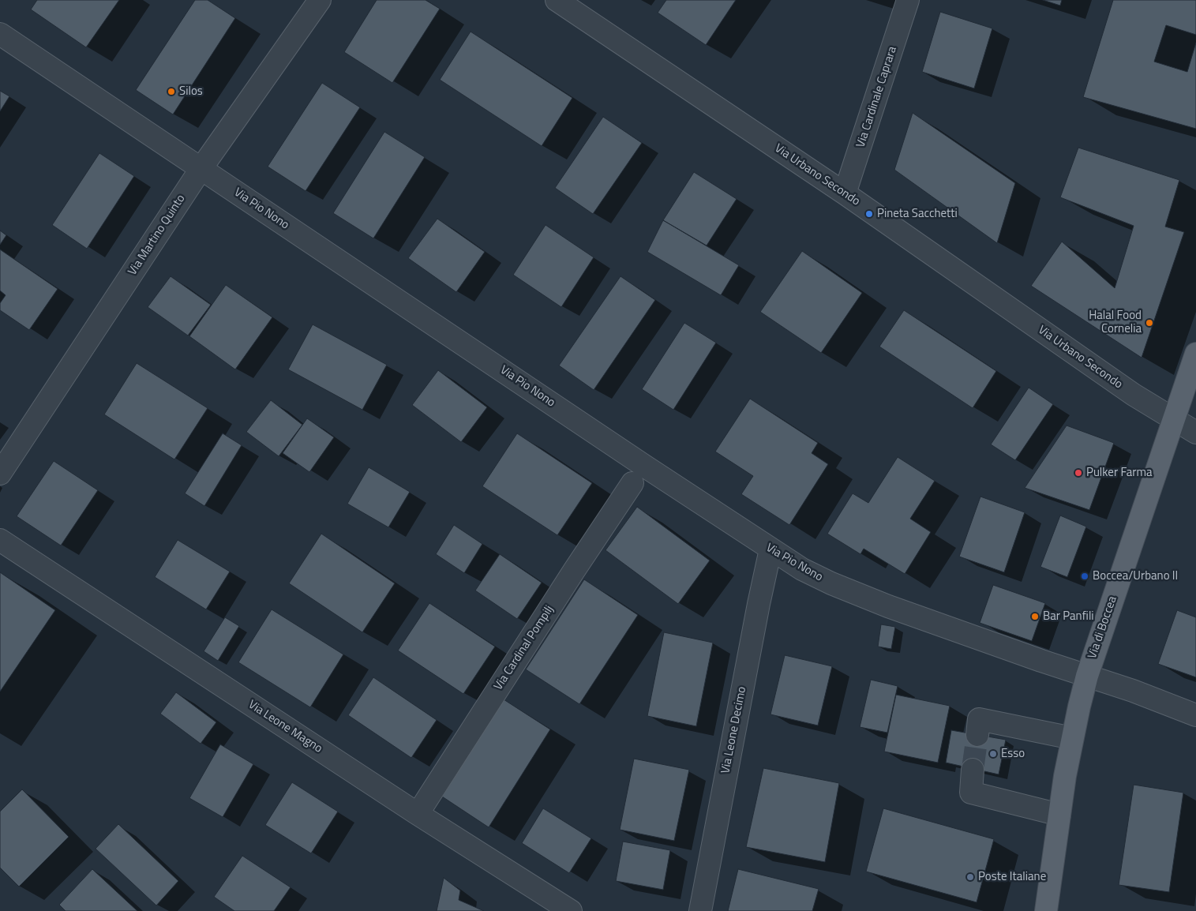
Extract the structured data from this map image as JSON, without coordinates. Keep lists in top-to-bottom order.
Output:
{
  "streets": {
    "main road": ["Via di Boccea"],
    "street": [
      "Via Cardinale Caprara",
      "Via Urbano Secondo",
      "Via Pio Nono",
      "Via Martino Quinto",
      "Via Cardinal Pompilj",
      "Via Leone Magno",
      "Via Leone Decimo"
    ]
  },
  "crossings": [
    ["Via Cardinale Caprara", "Via Urbano Secondo"],
    ["Via Urbano Secondo", "Via di Boccea"],
    ["Via Pio Nono", "Via Martino Quinto"],
    ["Via Pio Nono", "Via di Boccea"],
    ["Via Pio Nono", "Via Leone Decimo"],
    ["Via Cardinal Pompilj", "Via Leone Magno"]
  ],
  "places": [
    "Silos",
    "Pineta Sacchetti",
    "Halal Food Cornelia",
    "Pulker Farma",
    "Boccea/Urbano II",
    "Bar Panfili",
    "Esso",
    "Poste Italiane"
  ]
}
